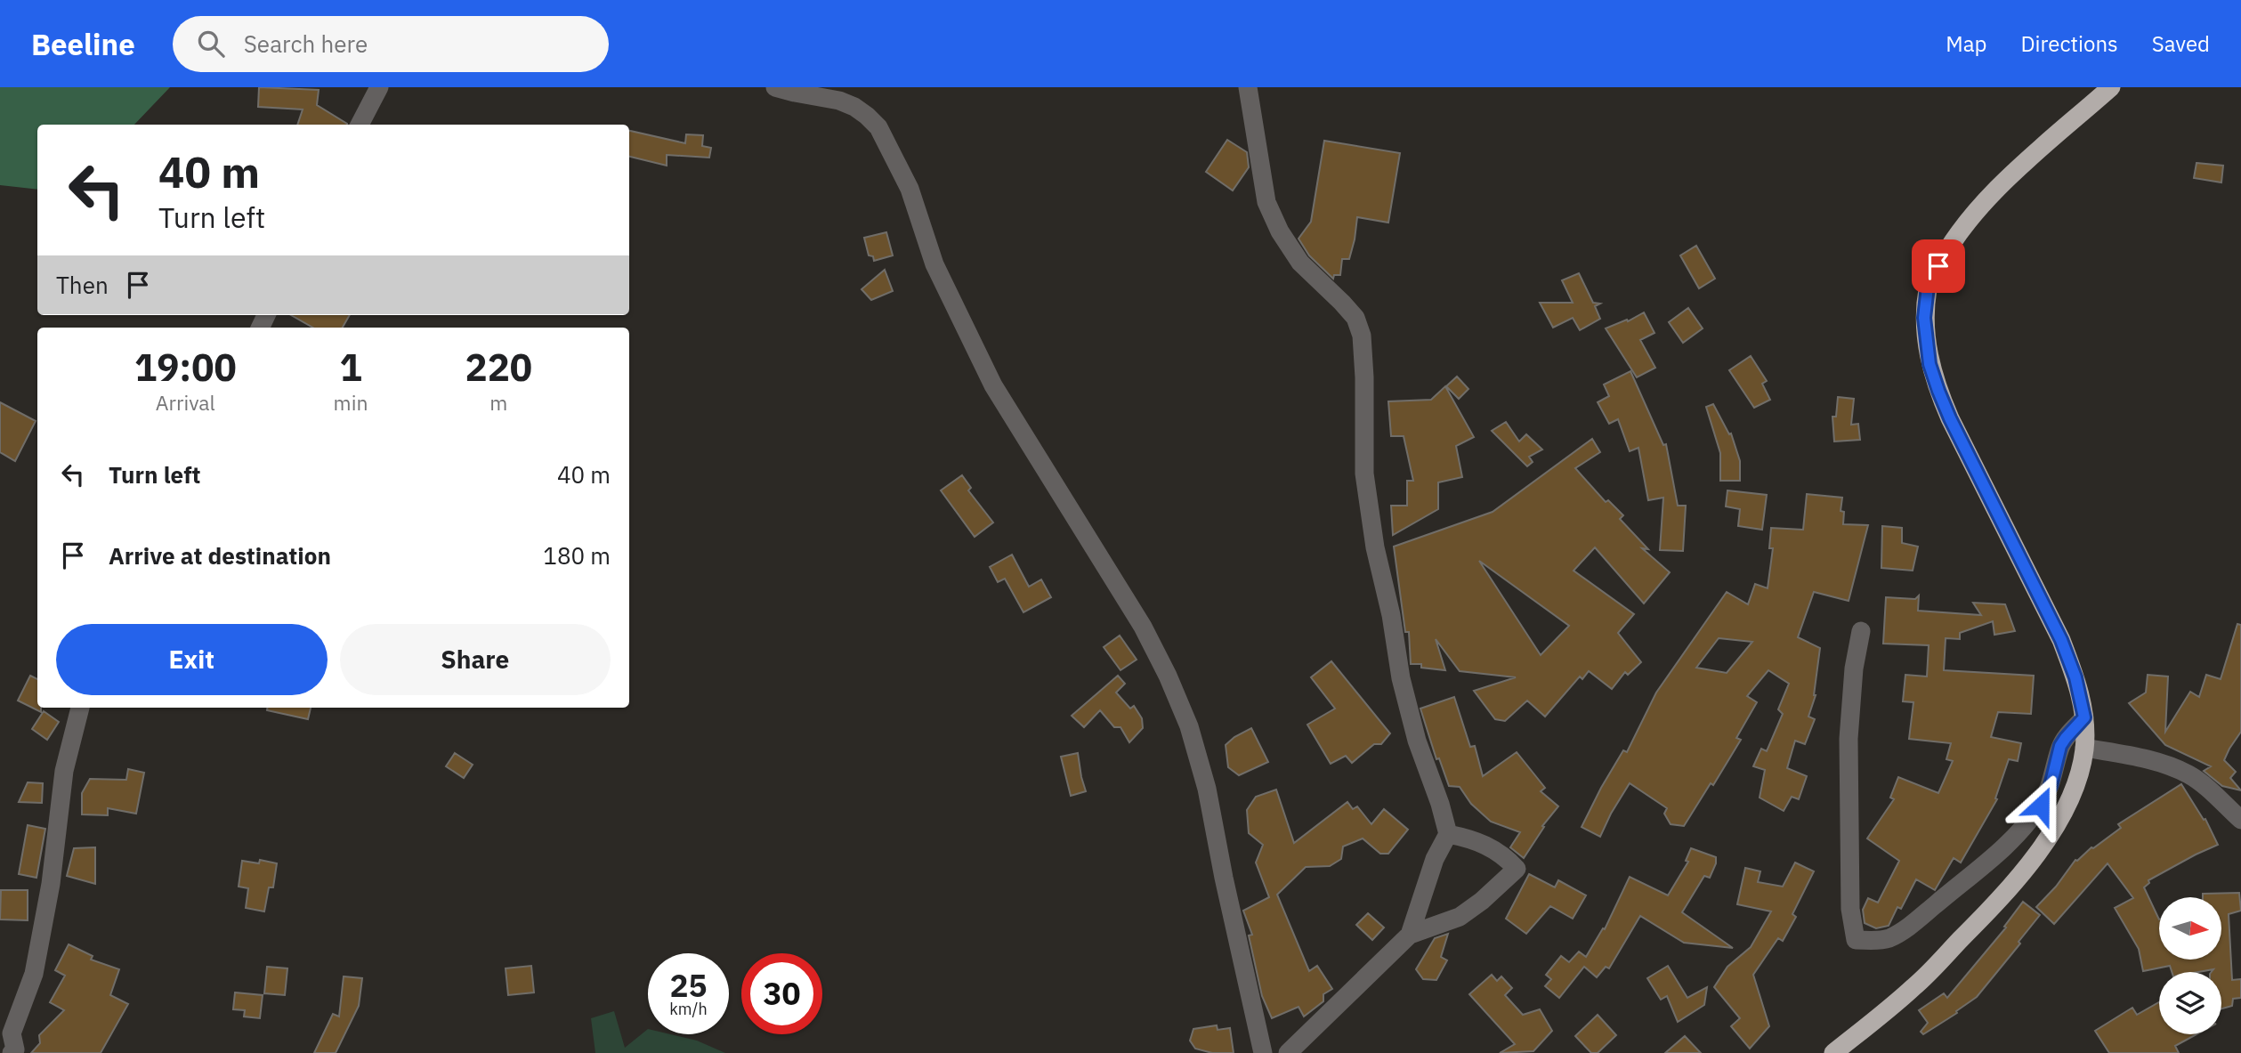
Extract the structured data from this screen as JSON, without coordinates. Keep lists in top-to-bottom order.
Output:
{
  "north": "right",
  "page": {
    "header": "Beeline",
    "search": "Search here",
    "nav": ["Map", "Directions", "Saved"],
    "turn": ["40 m", "Turn left"],
    "then": "Then",
    "eta": [
      "19:00",
      "Arrival",
      "1",
      "min",
      "220",
      "m"
    ],
    "list": [
      {
        "name": "Turn left",
        "value": "40 m"
      },
      {
        "name": "Arrive at destination",
        "value": "180 m"
      }
    ],
    "buttons": ["Exit", "Share"],
    "speed": "25 km/h",
    "limit": "30"
  }
}
